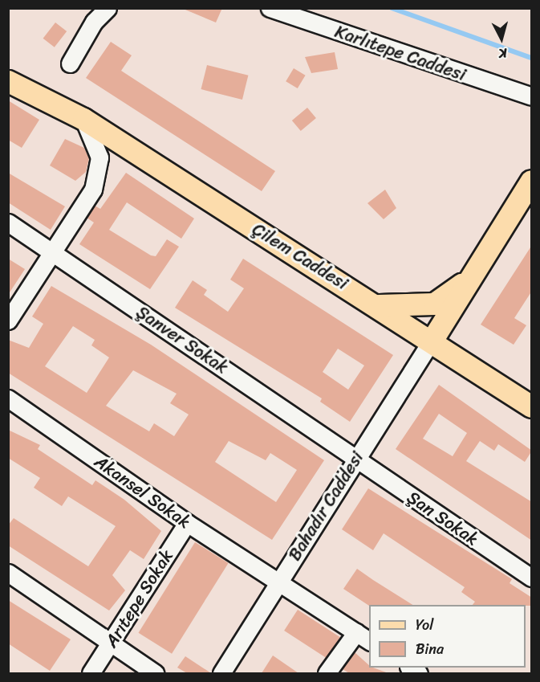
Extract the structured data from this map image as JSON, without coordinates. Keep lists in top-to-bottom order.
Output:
{
  "streets": {
    "main road": ["Çilem Caddesi"],
    "street": [
      "Karlıtepe Caddesi",
      "Şanver Sokak",
      "Akansel Sokak",
      "Bahadır Caddesi",
      "Şan Sokak",
      "Arıtepe Sokak"
    ]
  },
  "crossings": [
    ["Çilem Caddesi", "Bahadır Caddesi"],
    ["Şanver Sokak", "Bahadır Caddesi"],
    ["Şanver Sokak", "Şan Sokak"],
    ["Akansel Sokak", "Bahadır Caddesi"],
    ["Akansel Sokak", "Arıtepe Sokak"],
    ["Bahadır Caddesi", "Şan Sokak"]
  ],
  "legend": ["Yol", "Bina"],
  "north": "bottom"
}
